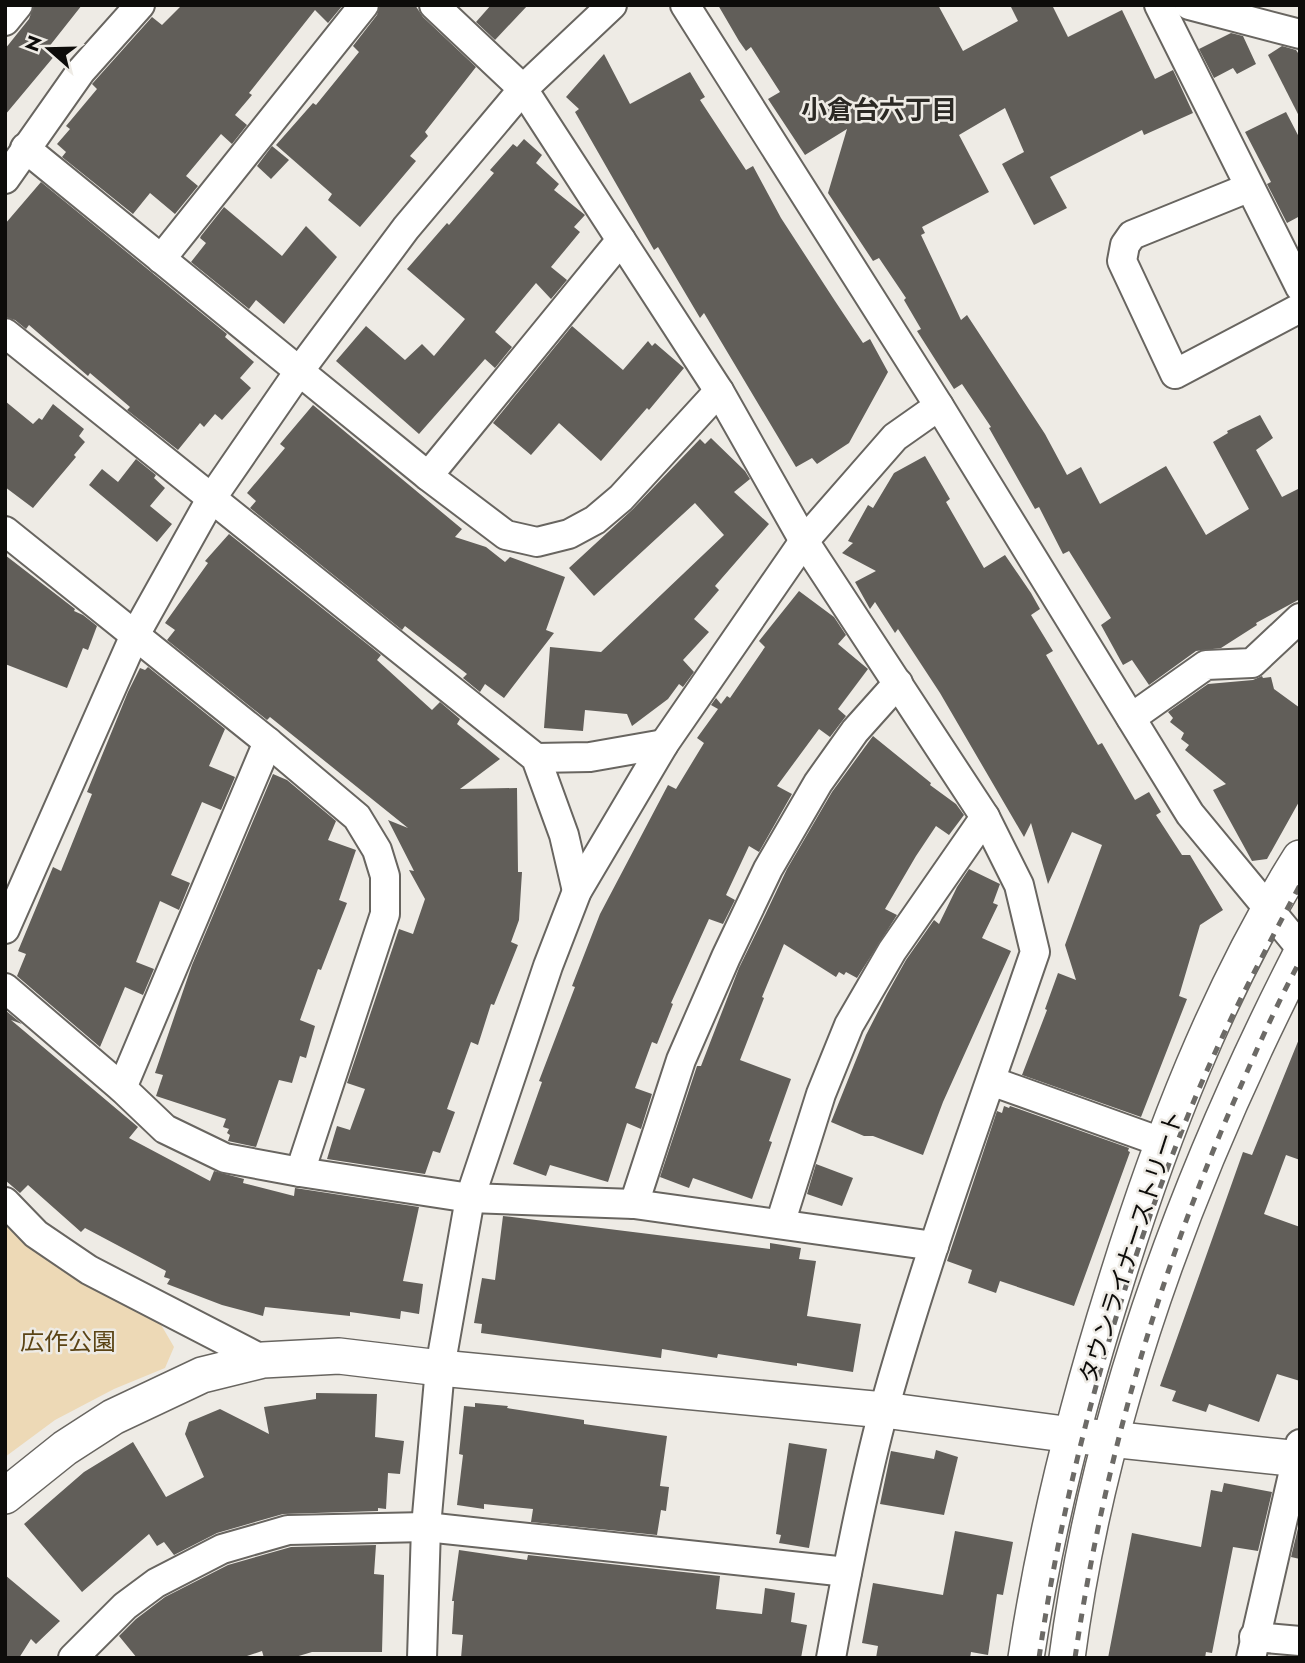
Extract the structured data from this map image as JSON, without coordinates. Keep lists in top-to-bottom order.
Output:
{
  "streets": {
    "street": ["タウンライナーストリート"]
  },
  "districts": ["小倉台六丁目"],
  "parks": ["広作公園"],
  "north": "left"
}
